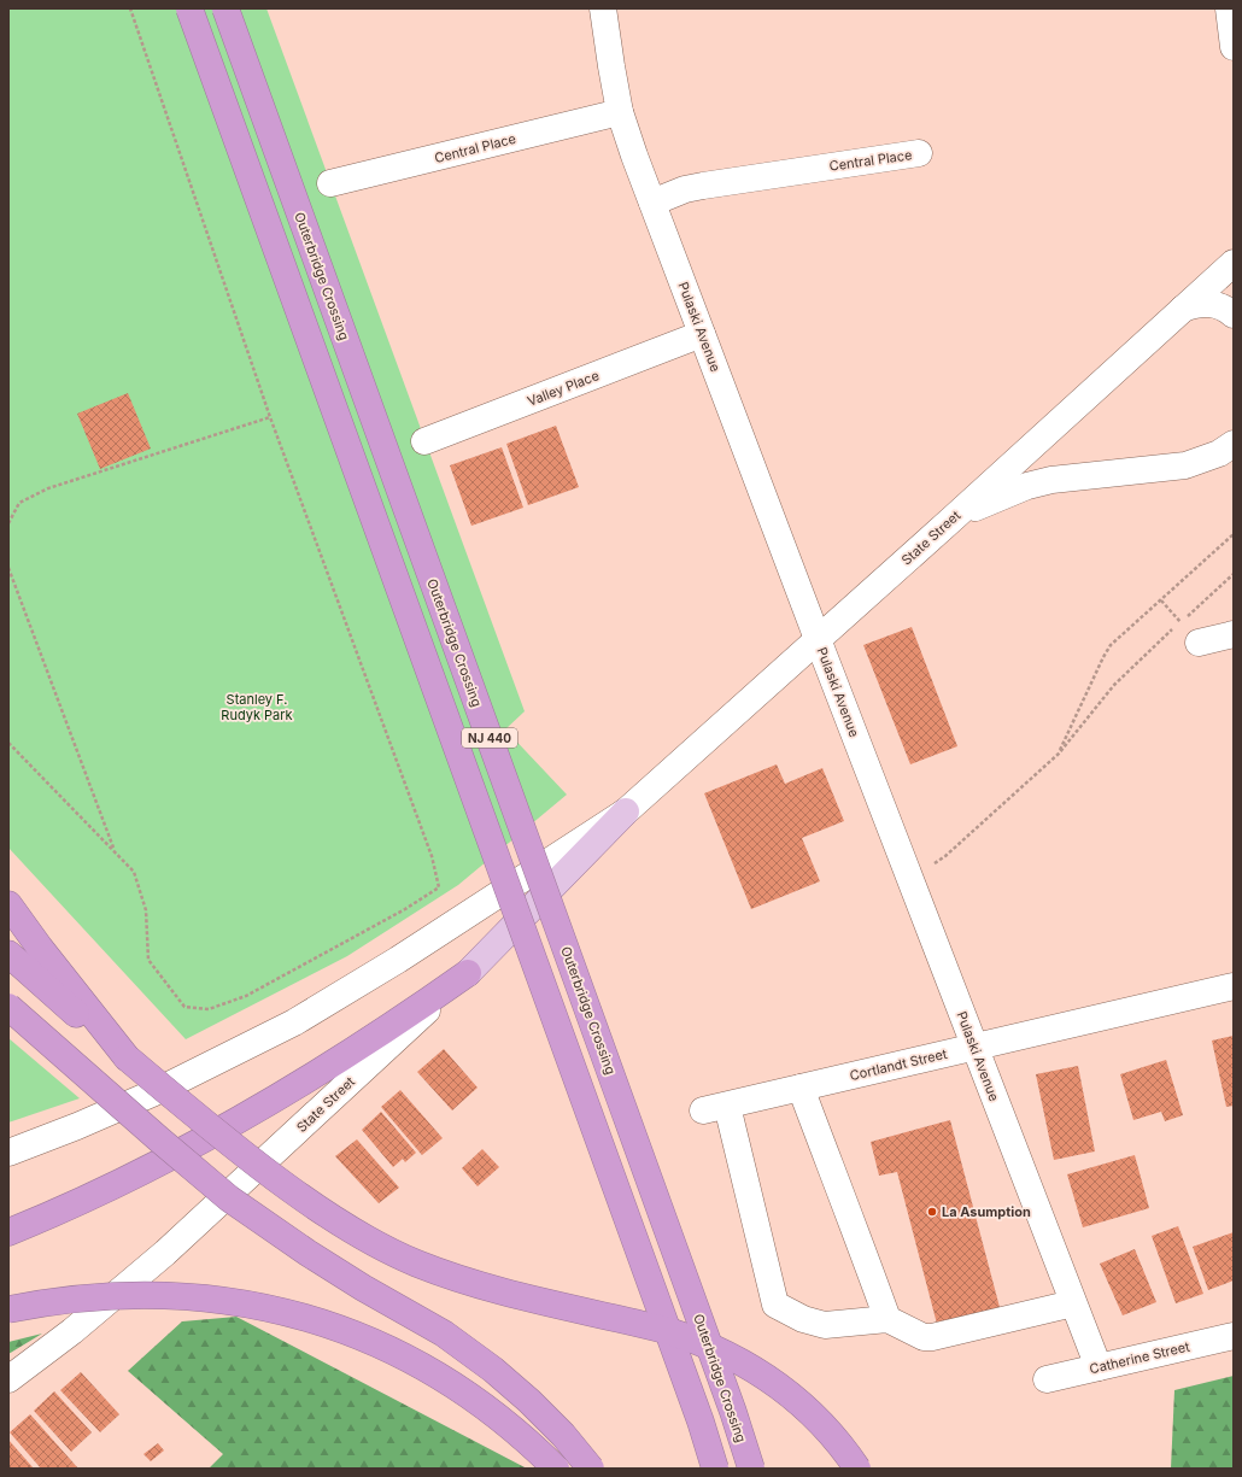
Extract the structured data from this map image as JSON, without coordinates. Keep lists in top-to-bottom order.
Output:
{
  "streets": {
    "highway": ["Outerbridge Crossing", "NJ 440"],
    "main road": ["State Street"],
    "street": [
      "Central Place",
      "Pulaski Avenue",
      "Valley Place",
      "Cortlandt Street",
      "Catherine Street"
    ]
  },
  "crossings": [
    ["Central Place", "Pulaski Avenue"],
    ["Pulaski Avenue", "Valley Place"],
    ["Pulaski Avenue", "State Street"],
    ["Pulaski Avenue", "Cortlandt Street"],
    ["Pulaski Avenue", "Catherine Street"]
  ],
  "parks": ["Stanley F. Rudyk Park"],
  "places": ["La Asumption"]
}
